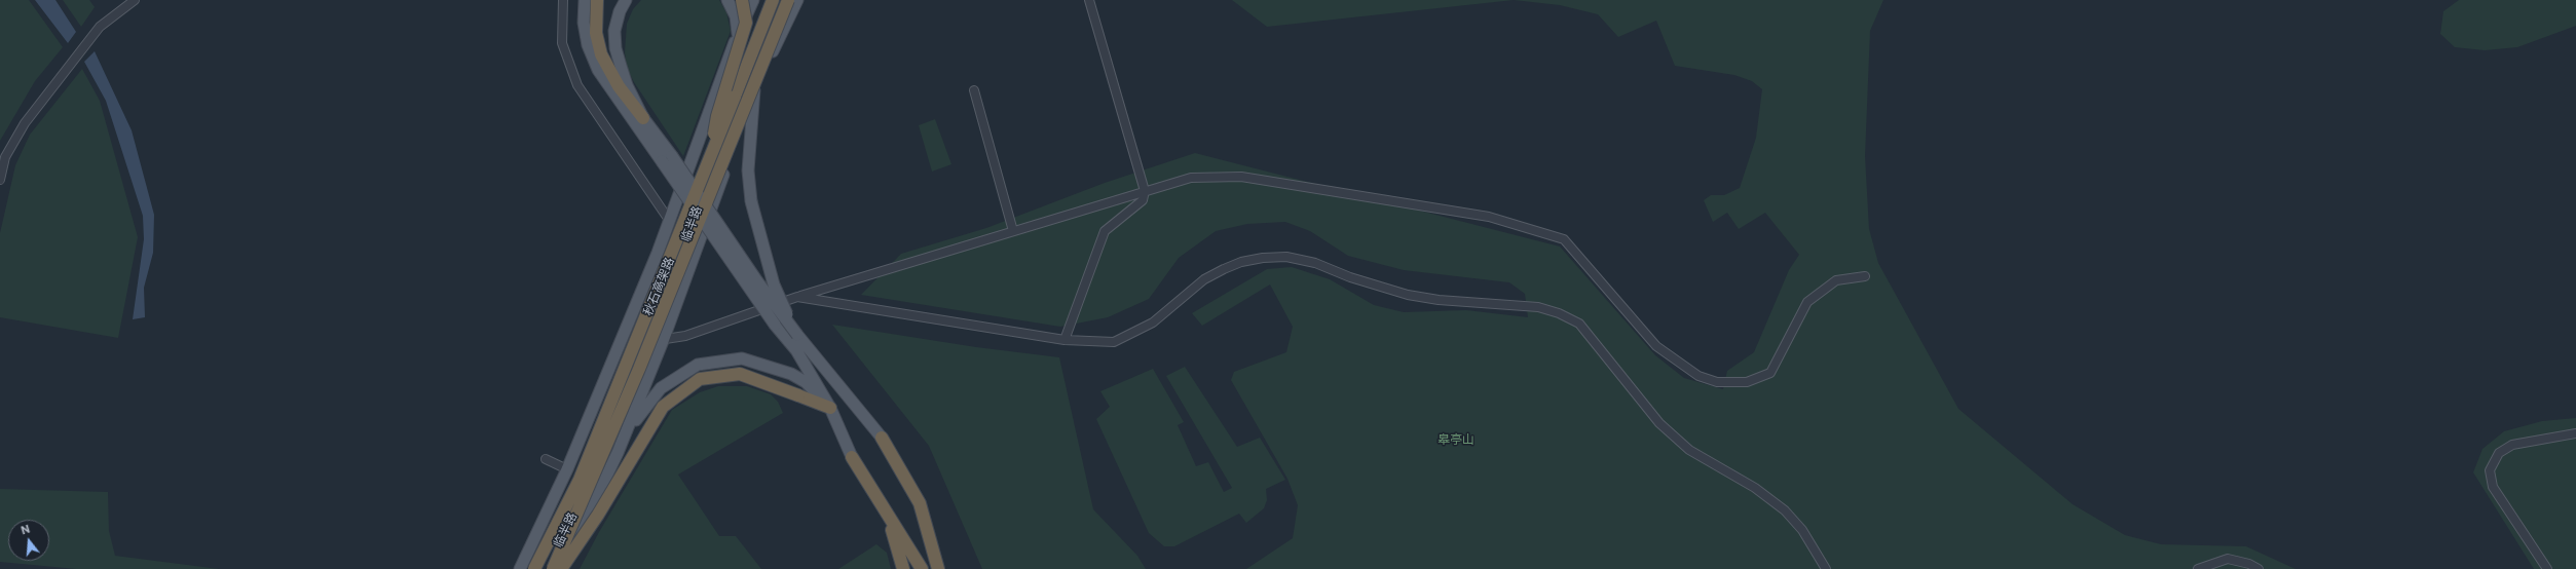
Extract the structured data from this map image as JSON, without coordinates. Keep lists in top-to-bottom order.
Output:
{
  "streets": {
    "highway": ["秋石高架路"],
    "main road": ["临半路"]
  },
  "parks": ["皋亭山"],
  "north": "top"
}
